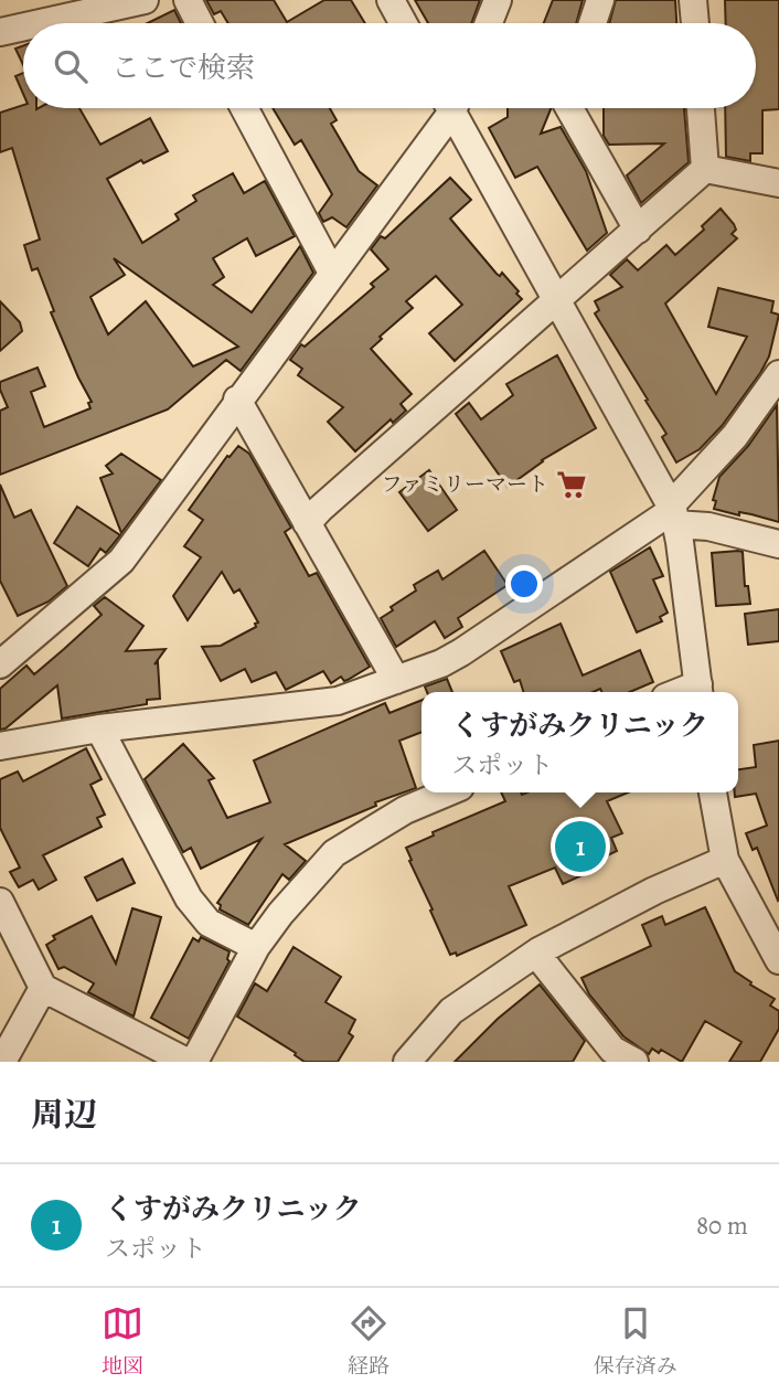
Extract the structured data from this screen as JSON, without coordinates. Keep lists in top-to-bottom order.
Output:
{
  "places": {
    "supermarket": ["ファミリーマート"]
  },
  "page": {
    "search": "ここで検索",
    "popup": ["くすがみクリニック", "スポット"],
    "pins": "1",
    "heading": "周辺",
    "list": [
      {
        "mark": "1",
        "name": "くすがみクリニック",
        "note": "スポット",
        "value": "80 m"
      }
    ],
    "nav": ["地図", "経路", "保存済み"]
  }
}
